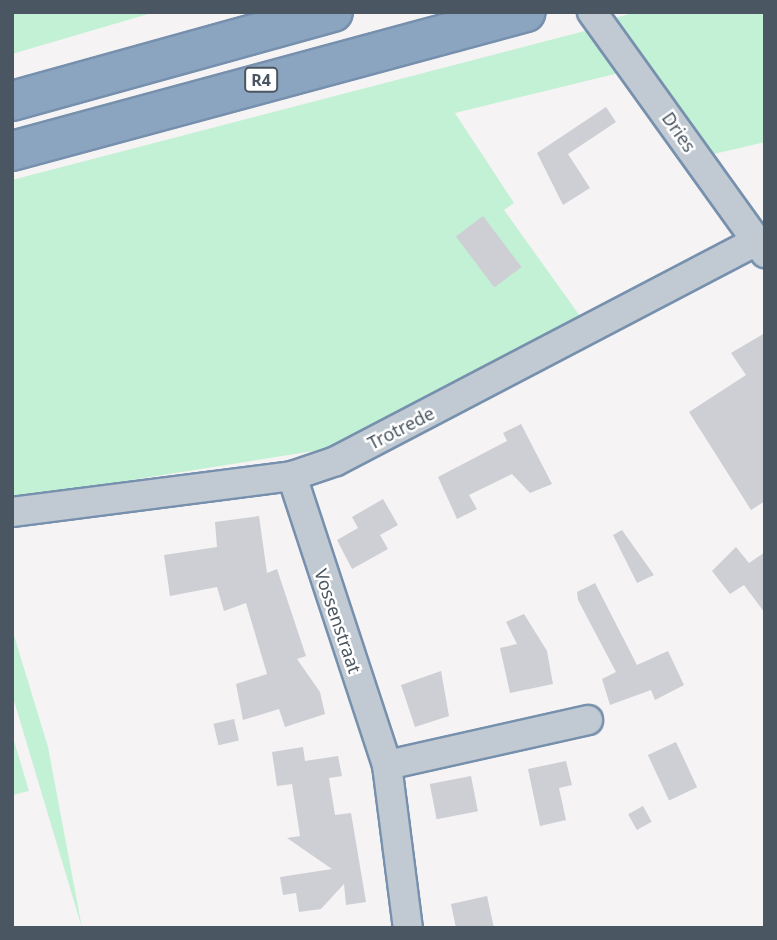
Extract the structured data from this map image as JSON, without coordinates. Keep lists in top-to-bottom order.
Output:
{
  "streets": {
    "highway": ["R4"],
    "street": ["Dries", "Trotrede", "Vossenstraat"]
  },
  "crossings": [
    ["Dries", "Trotrede"],
    ["Trotrede", "Vossenstraat"]
  ]
}
